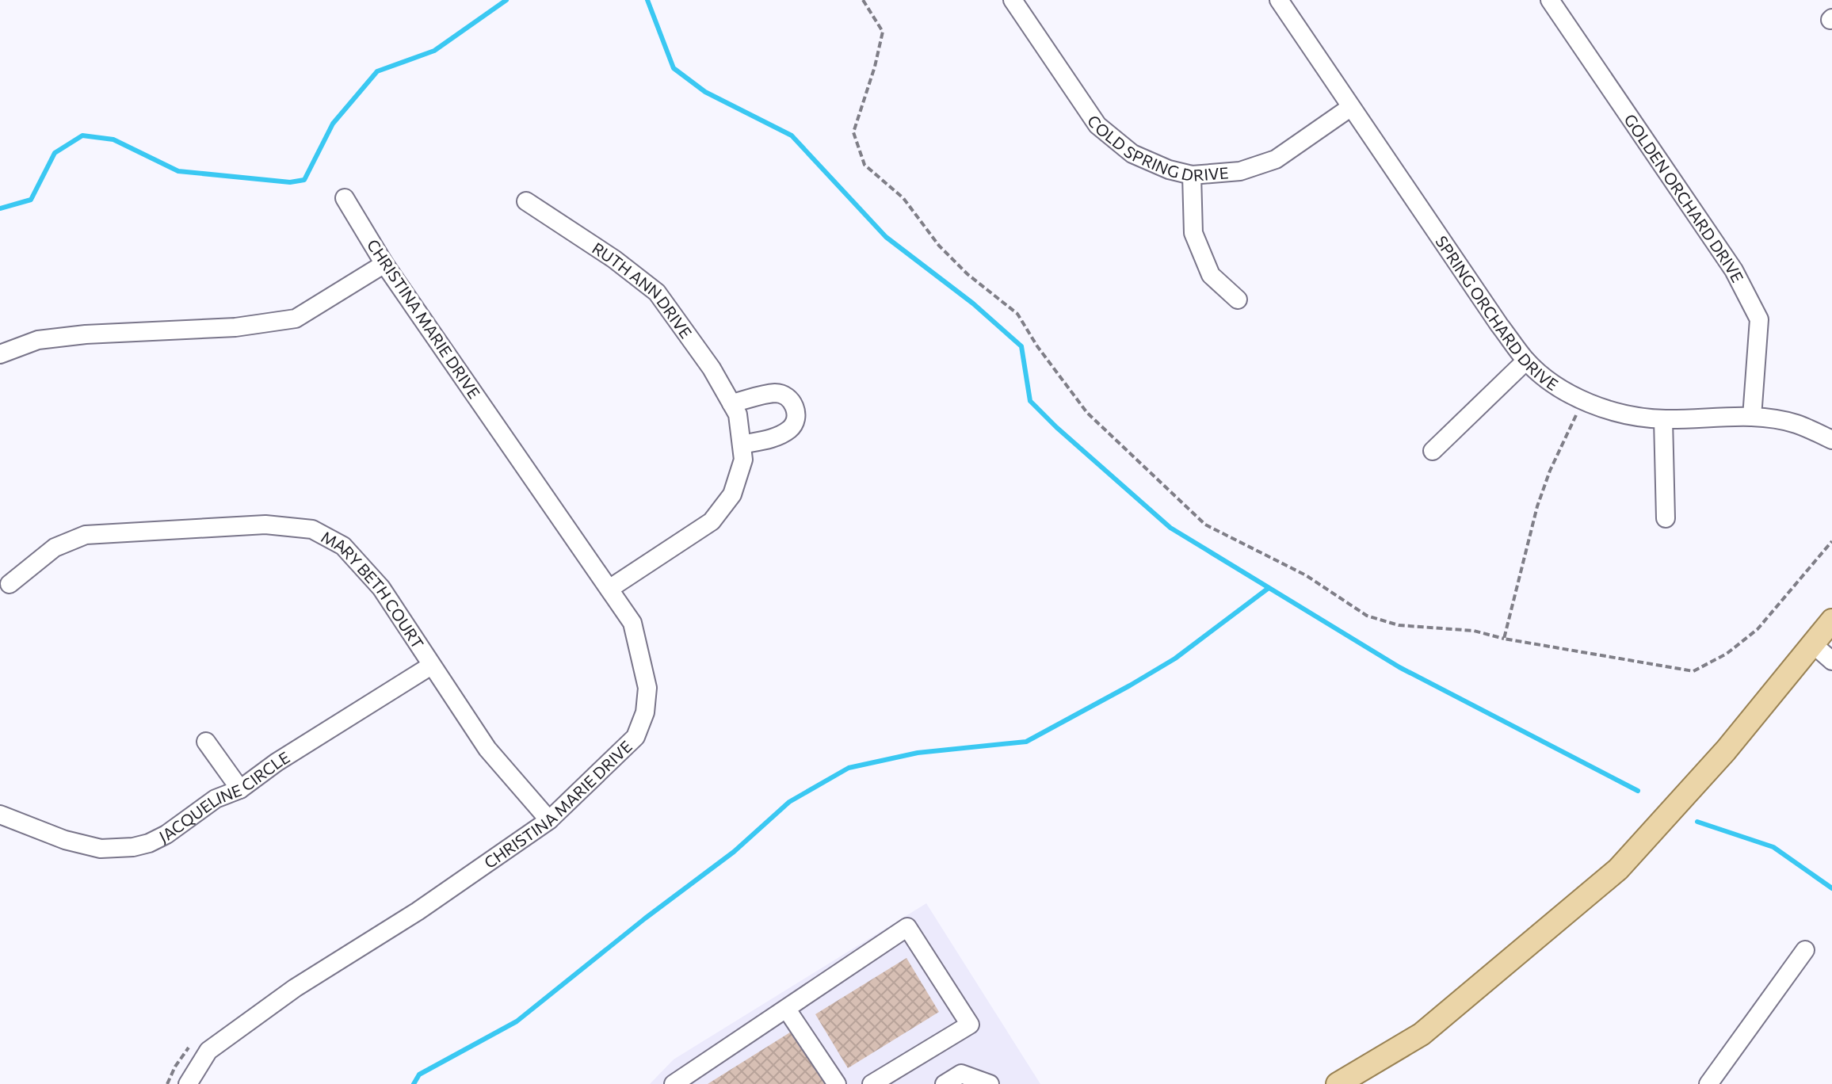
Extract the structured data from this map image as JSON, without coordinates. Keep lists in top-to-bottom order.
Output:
{
  "streets": {
    "street": [
      "COLD SPRING DRIVE",
      "GOLDEN ORCHARD DRIVE",
      "RUTH ANN DRIVE",
      "SPRING ORCHARD DRIVE",
      "CHRISTINA MARIE DRIVE",
      "MARY BETH COURT",
      "JACQUELINE CIRCLE"
    ]
  },
  "crossings": [
    ["COLD SPRING DRIVE", "SPRING ORCHARD DRIVE"],
    ["GOLDEN ORCHARD DRIVE", "SPRING ORCHARD DRIVE"],
    ["RUTH ANN DRIVE", "CHRISTINA MARIE DRIVE"],
    ["CHRISTINA MARIE DRIVE", "MARY BETH COURT"],
    ["MARY BETH COURT", "JACQUELINE CIRCLE"]
  ]
}
